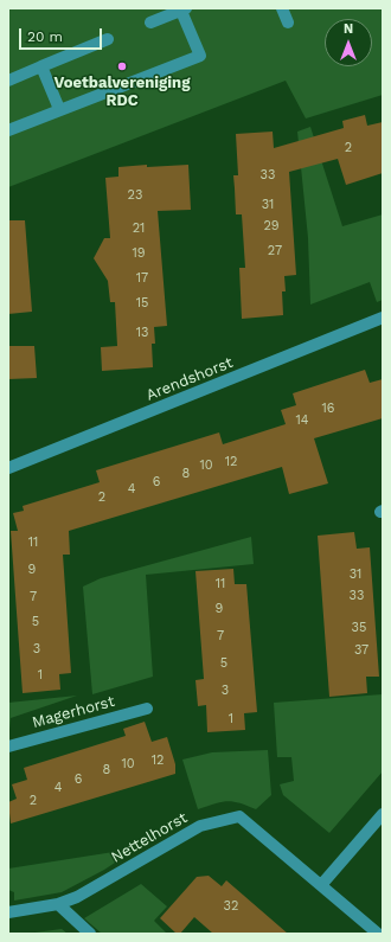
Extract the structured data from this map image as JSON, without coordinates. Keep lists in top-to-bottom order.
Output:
{
  "streets": {
    "street": ["Arendshorst", "Magerhorst", "Nettelhorst"]
  },
  "places": ["Voetbalvereniging RDC"],
  "house_numbers": [
    "2",
    "33",
    "23",
    "31",
    "29",
    "21",
    "27",
    "19",
    "17",
    "15",
    "13",
    "16",
    "14",
    "12",
    "10",
    "8",
    "6",
    "4",
    "2",
    "11",
    "9",
    "31",
    "11",
    "33",
    "7",
    "9",
    "5",
    "35",
    "7",
    "3",
    "37",
    "5",
    "1",
    "3",
    "1",
    "12",
    "10",
    "8",
    "6",
    "4",
    "2",
    "32"
  ],
  "scale_bar": "20 m",
  "north": "top"
}
